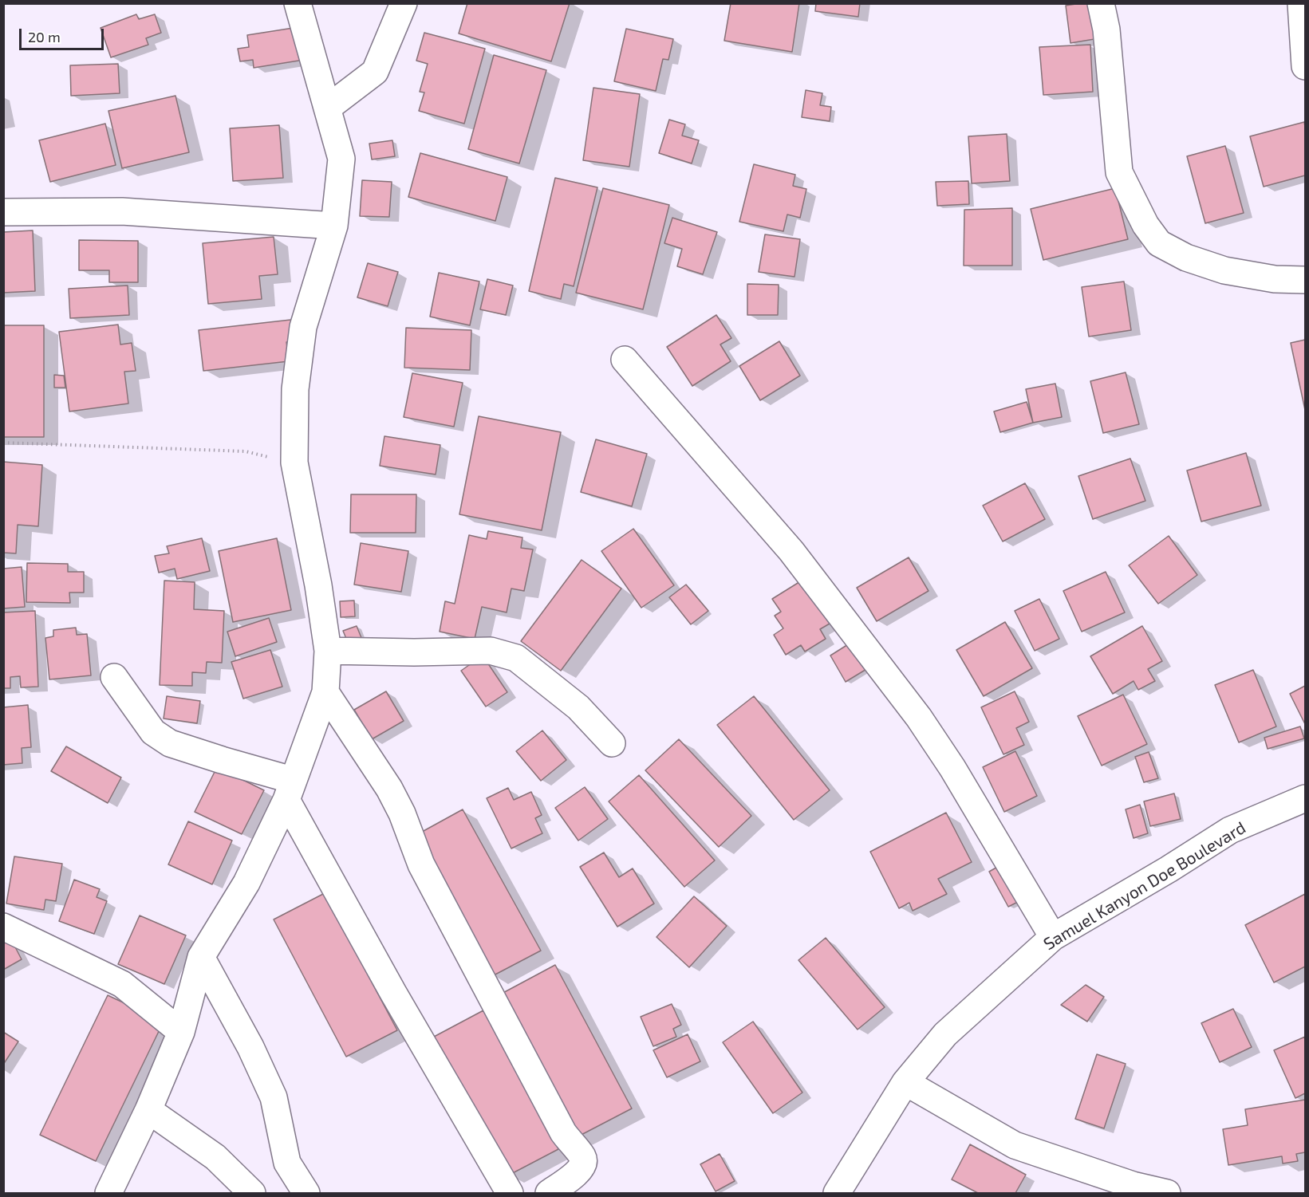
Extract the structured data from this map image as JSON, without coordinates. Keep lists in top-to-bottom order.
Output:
{
  "streets": {
    "street": ["Samuel Kanyon Doe Boulevard"]
  },
  "scale_bar": "20 m"
}
